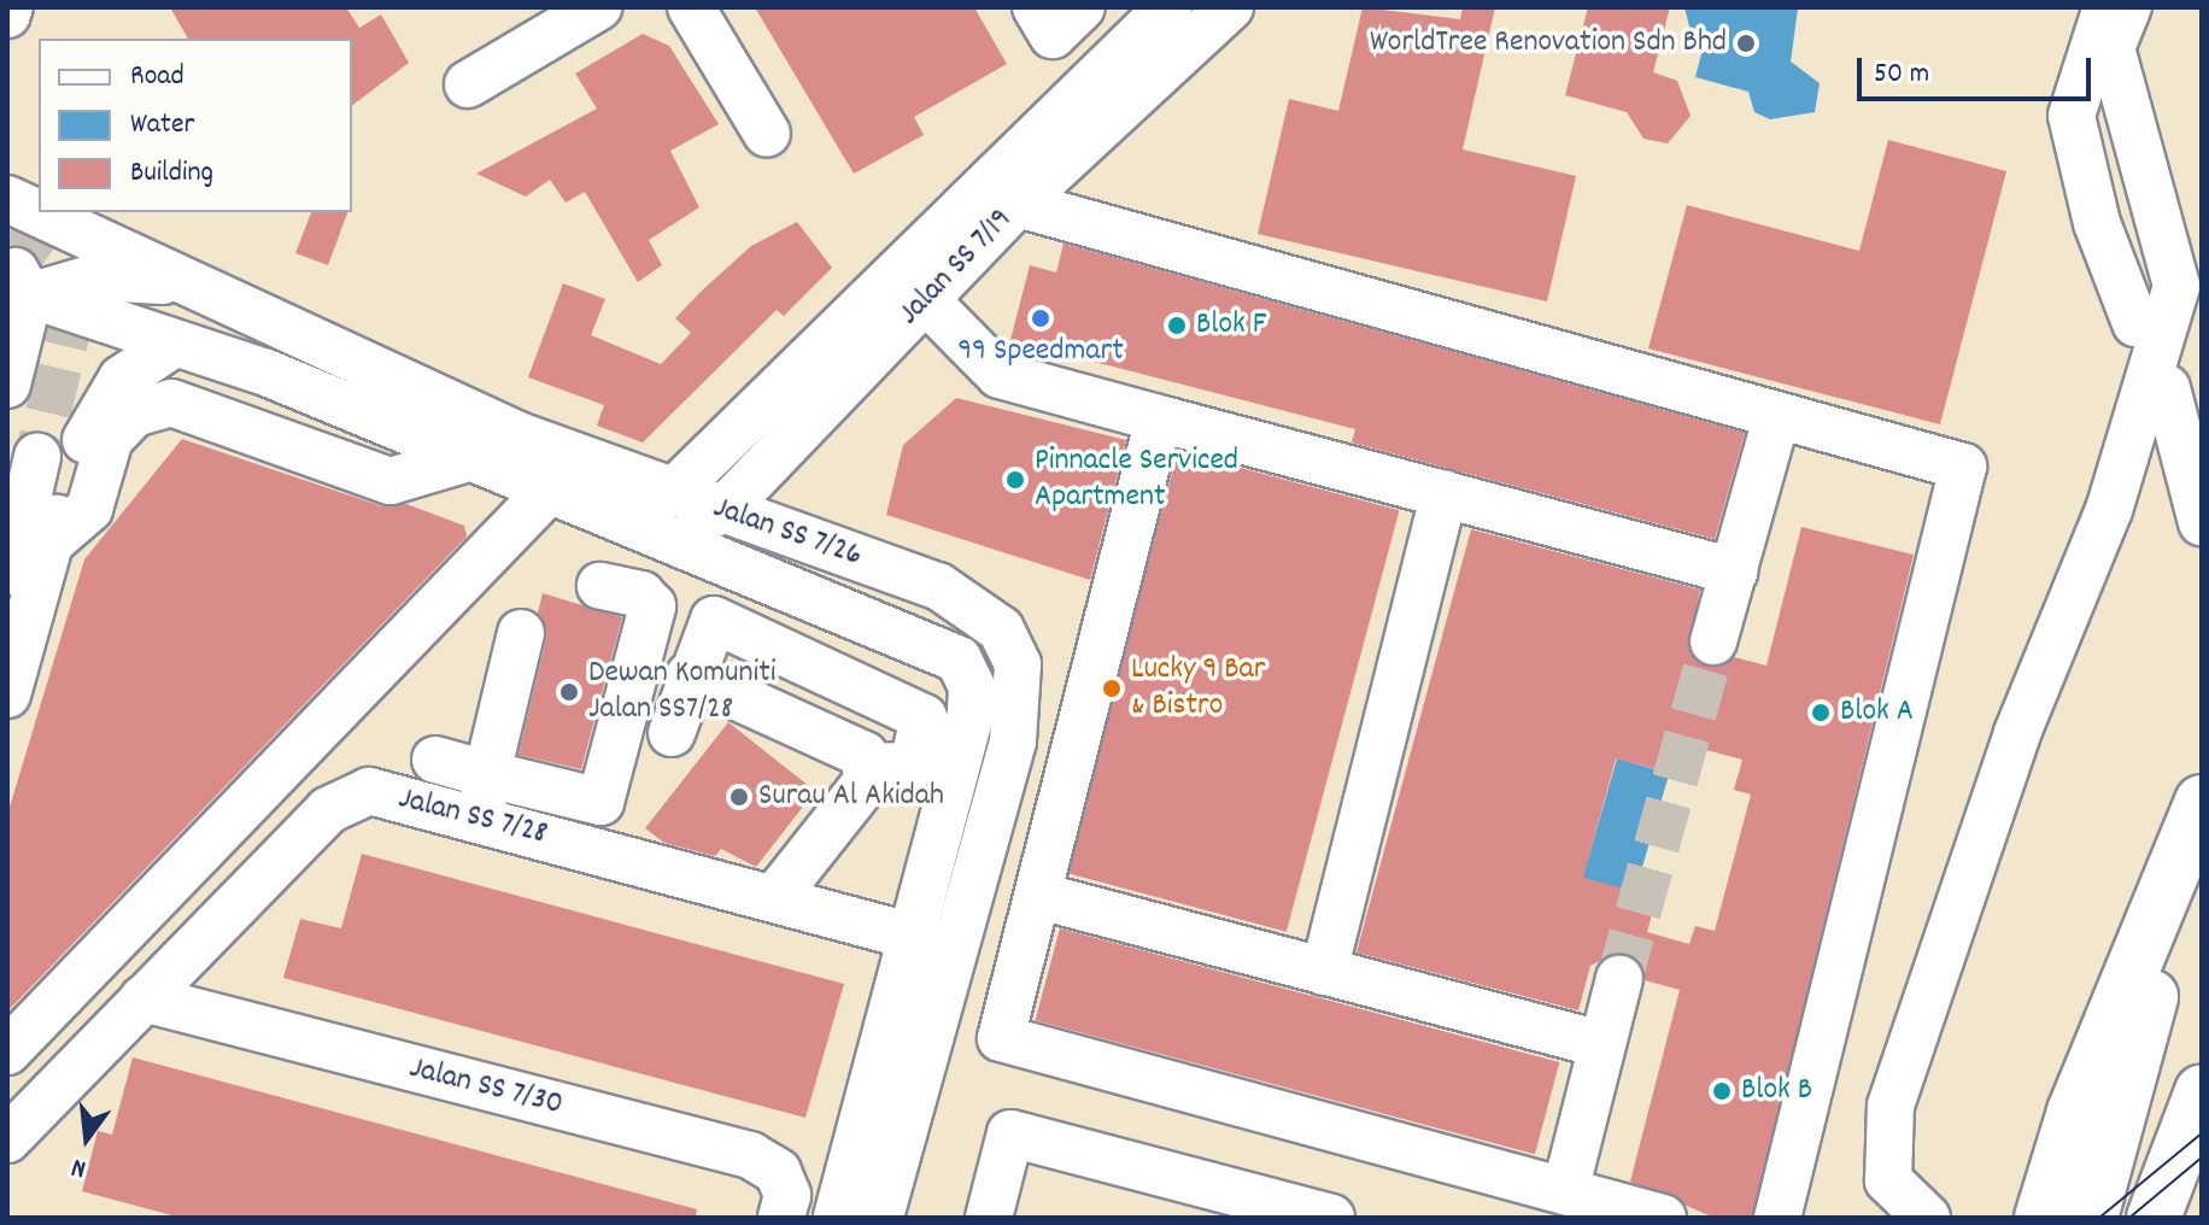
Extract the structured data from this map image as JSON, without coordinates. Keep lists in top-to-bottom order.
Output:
{
  "streets": {
    "street": [
      "Jalan SS 7/19",
      "Jalan SS 7/26",
      "Jalan SS 7/28",
      "Jalan SS 7/30"
    ]
  },
  "crossings": [
    ["Jalan SS 7/19", "Jalan SS 7/26"],
    ["Jalan SS 7/26", "Jalan SS 7/28"],
    ["Jalan SS 7/28", "Jalan SS 7/30"]
  ],
  "places": [
    "WorldTree Renovation Sdn Bhd",
    "99 Speedmart",
    "Blok F",
    "Pinnacle Serviced Apartment",
    "Lucky 9 Bar & Bistro",
    "Dewan Komuniti Jalan SS7/28",
    "Blok A",
    "Surau Al Akidah",
    "Blok B"
  ],
  "legend": ["Road", "Water", "Building"],
  "scale_bar": "50 m",
  "north": "bottom"
}
